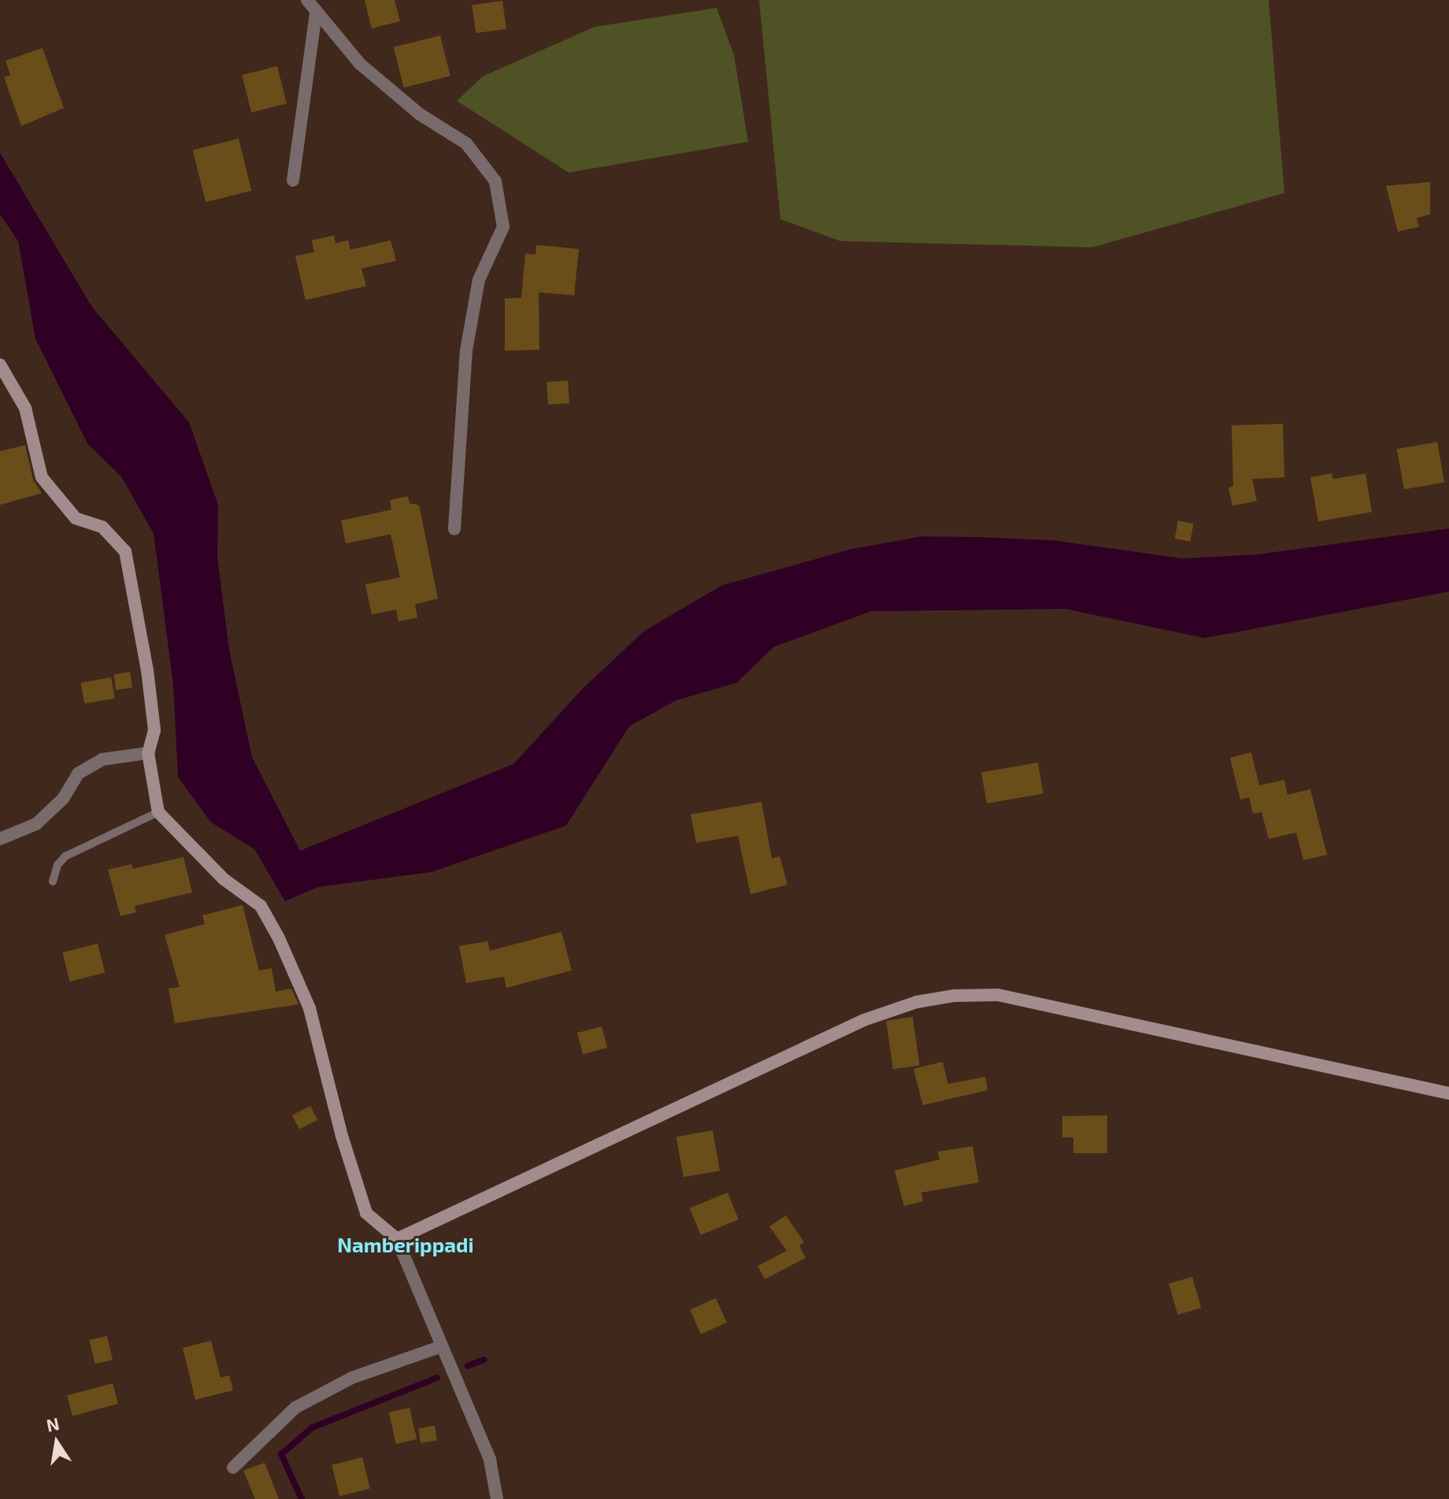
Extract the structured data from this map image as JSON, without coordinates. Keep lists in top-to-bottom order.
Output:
{
  "districts": ["Namberippadi"],
  "north": "top"
}
